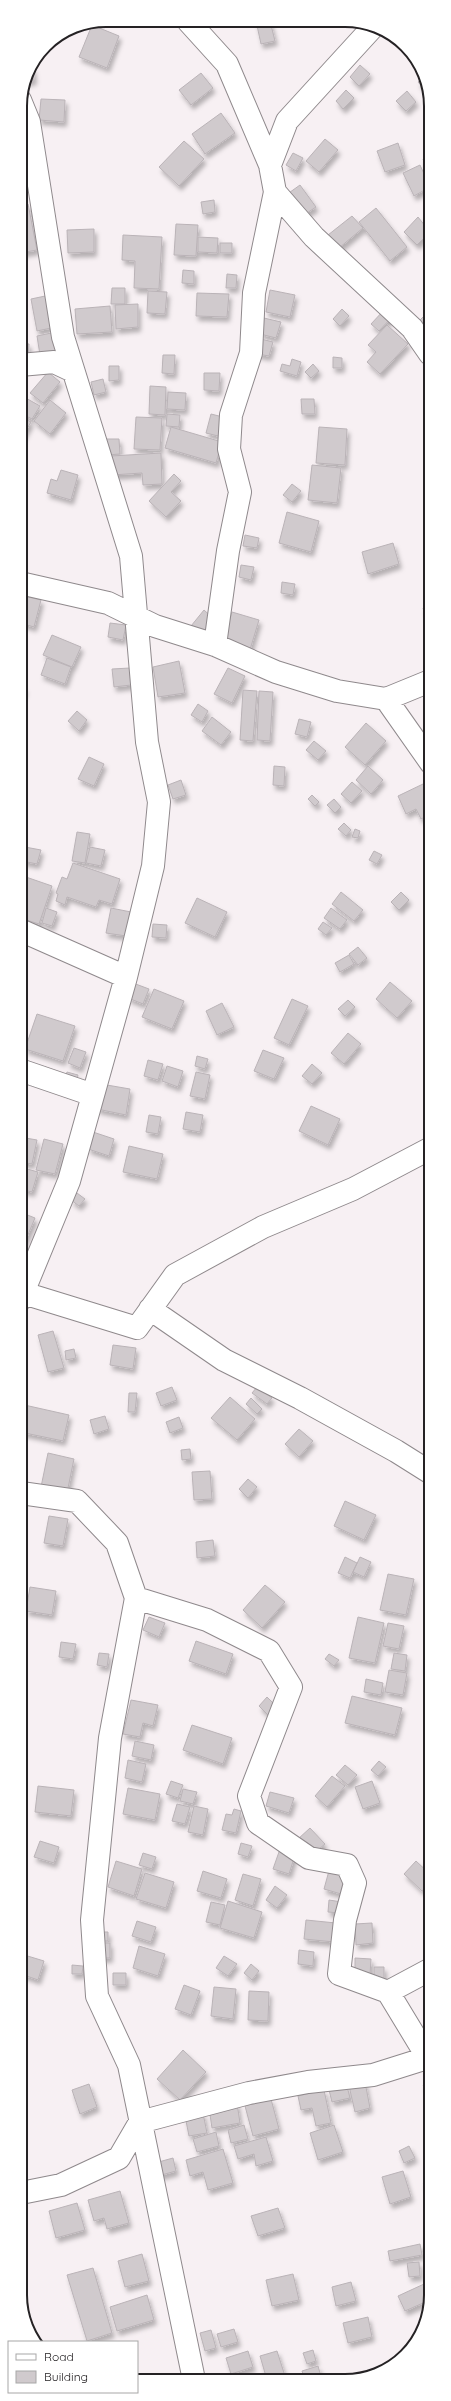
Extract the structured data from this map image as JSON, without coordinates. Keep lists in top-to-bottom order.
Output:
{
  "legend": ["Road", "Building"]
}
